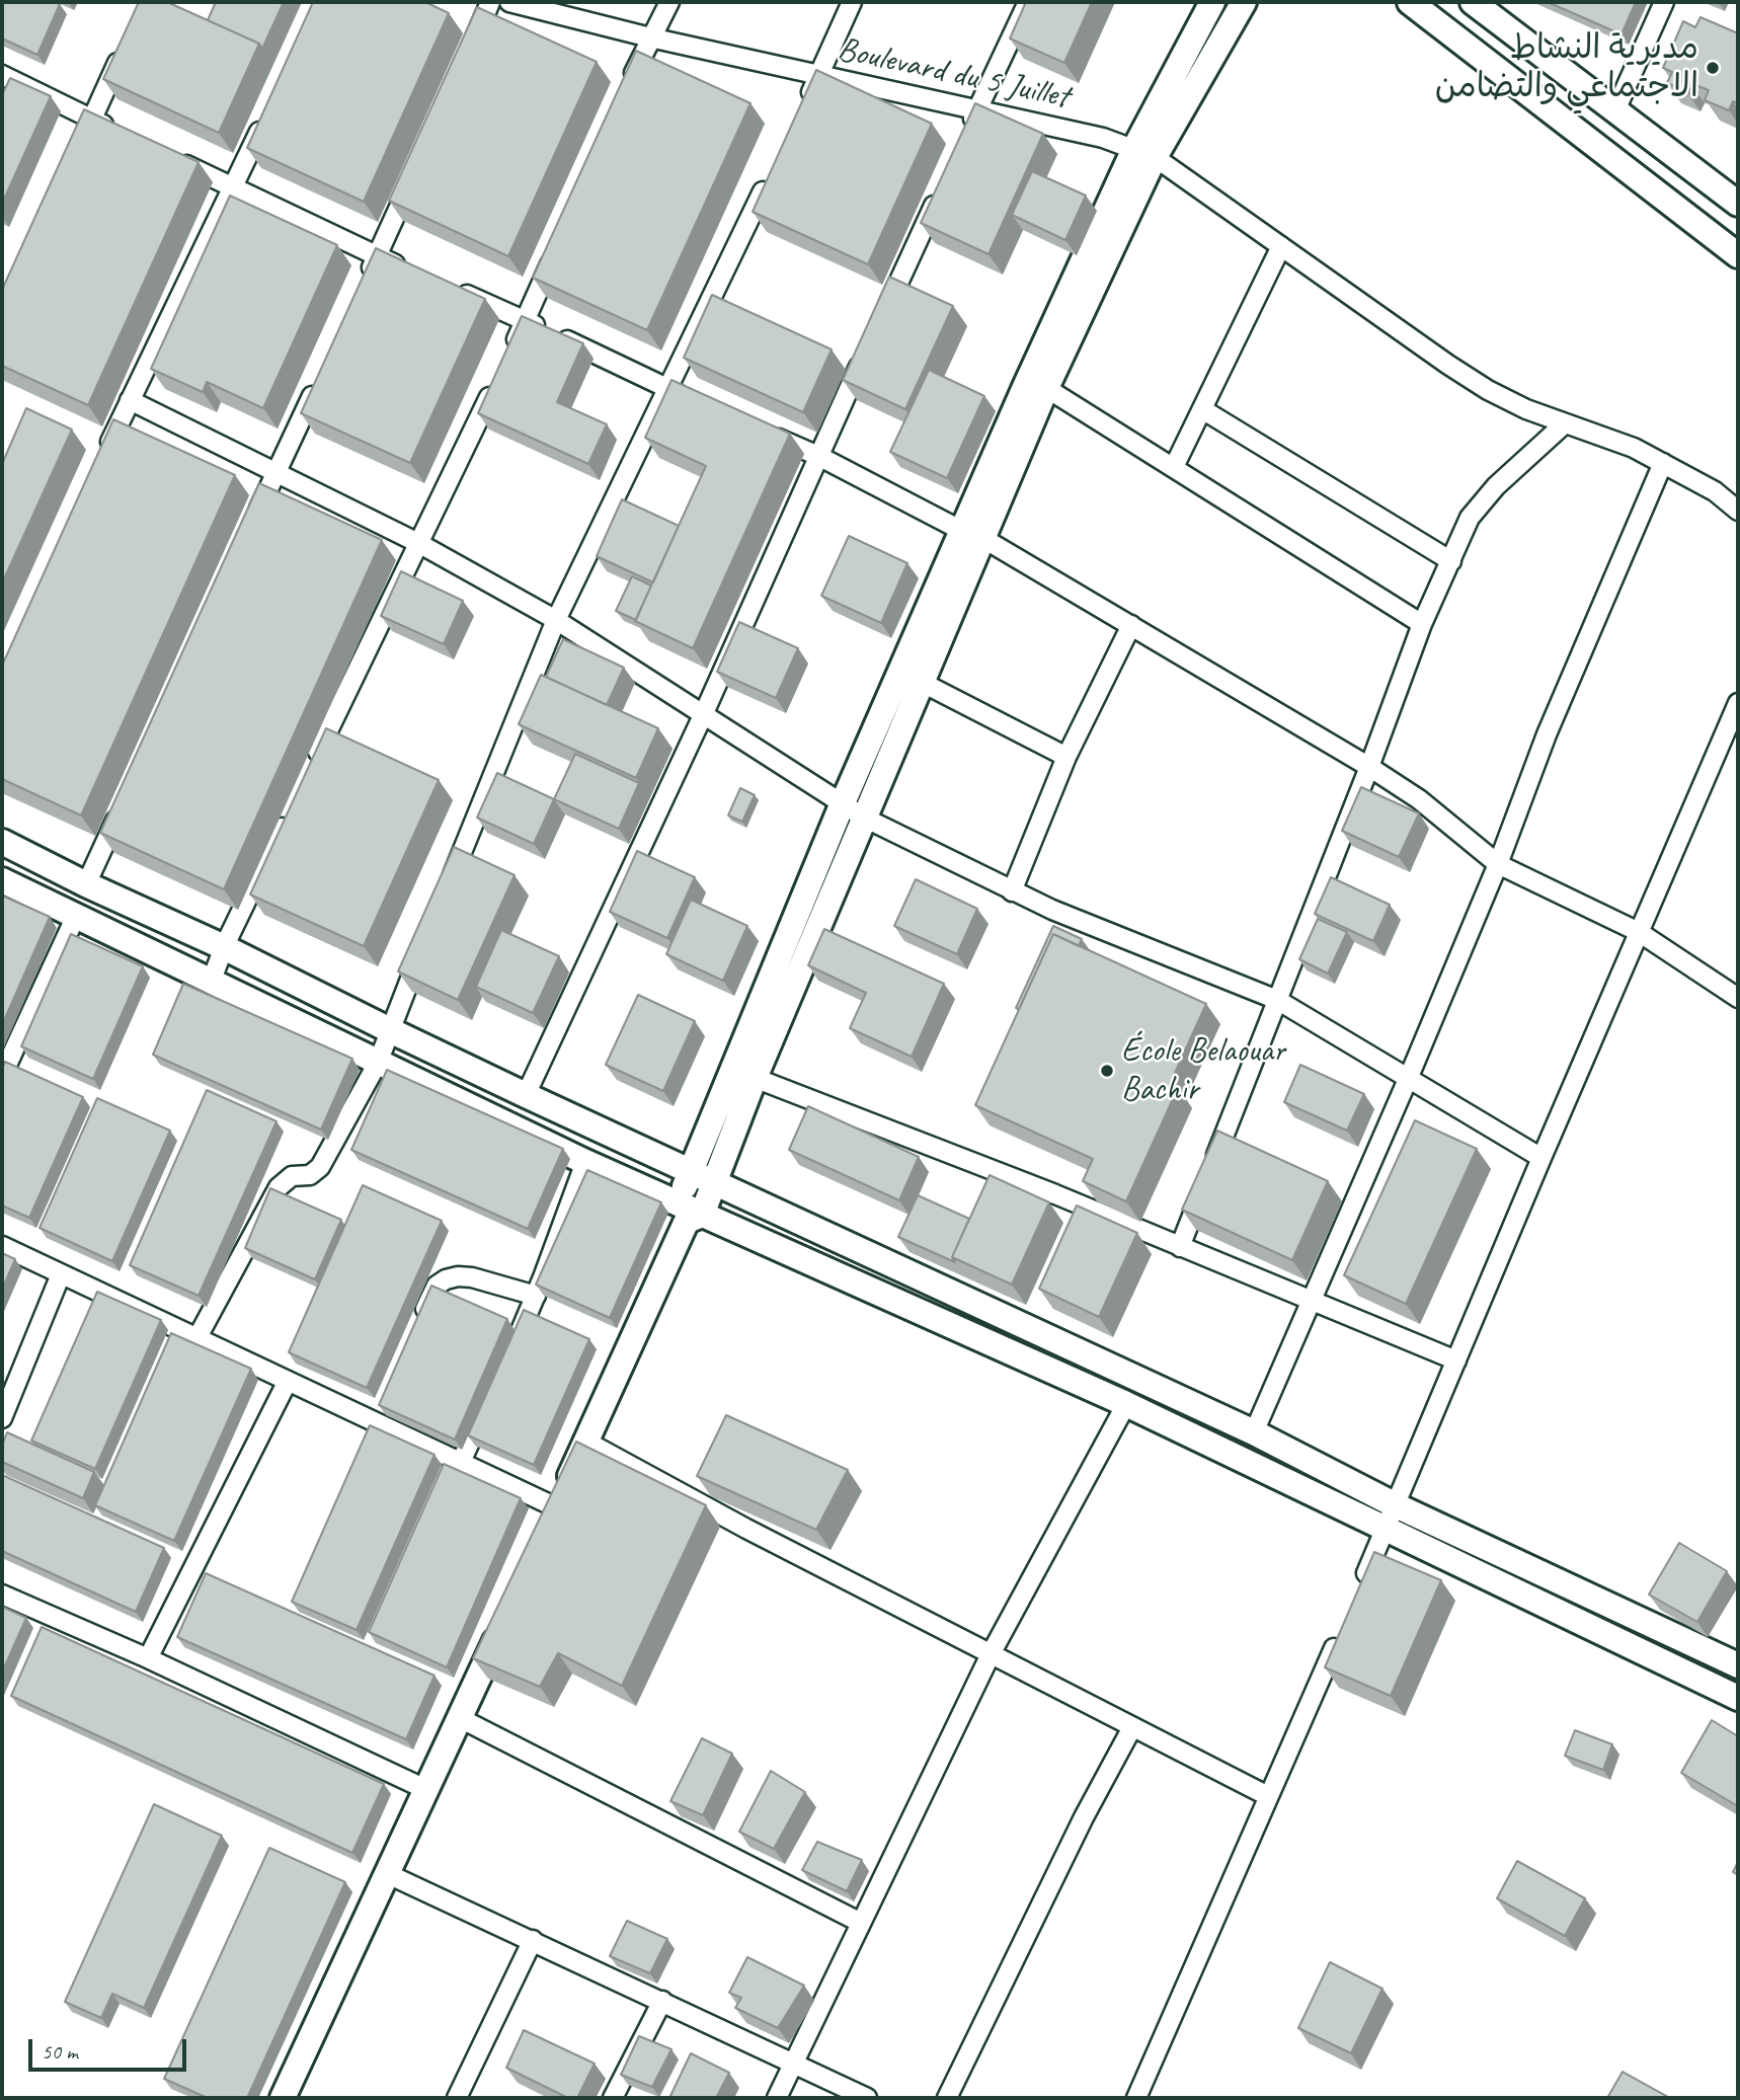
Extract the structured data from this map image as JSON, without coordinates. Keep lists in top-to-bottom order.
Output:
{
  "streets": {
    "street": ["Boulevard du 5 Juillet"]
  },
  "places": ["مديرية النشاط الاجتماعي والتضامن", "École Belaouar Bachir"],
  "scale_bar": "50 m"
}
